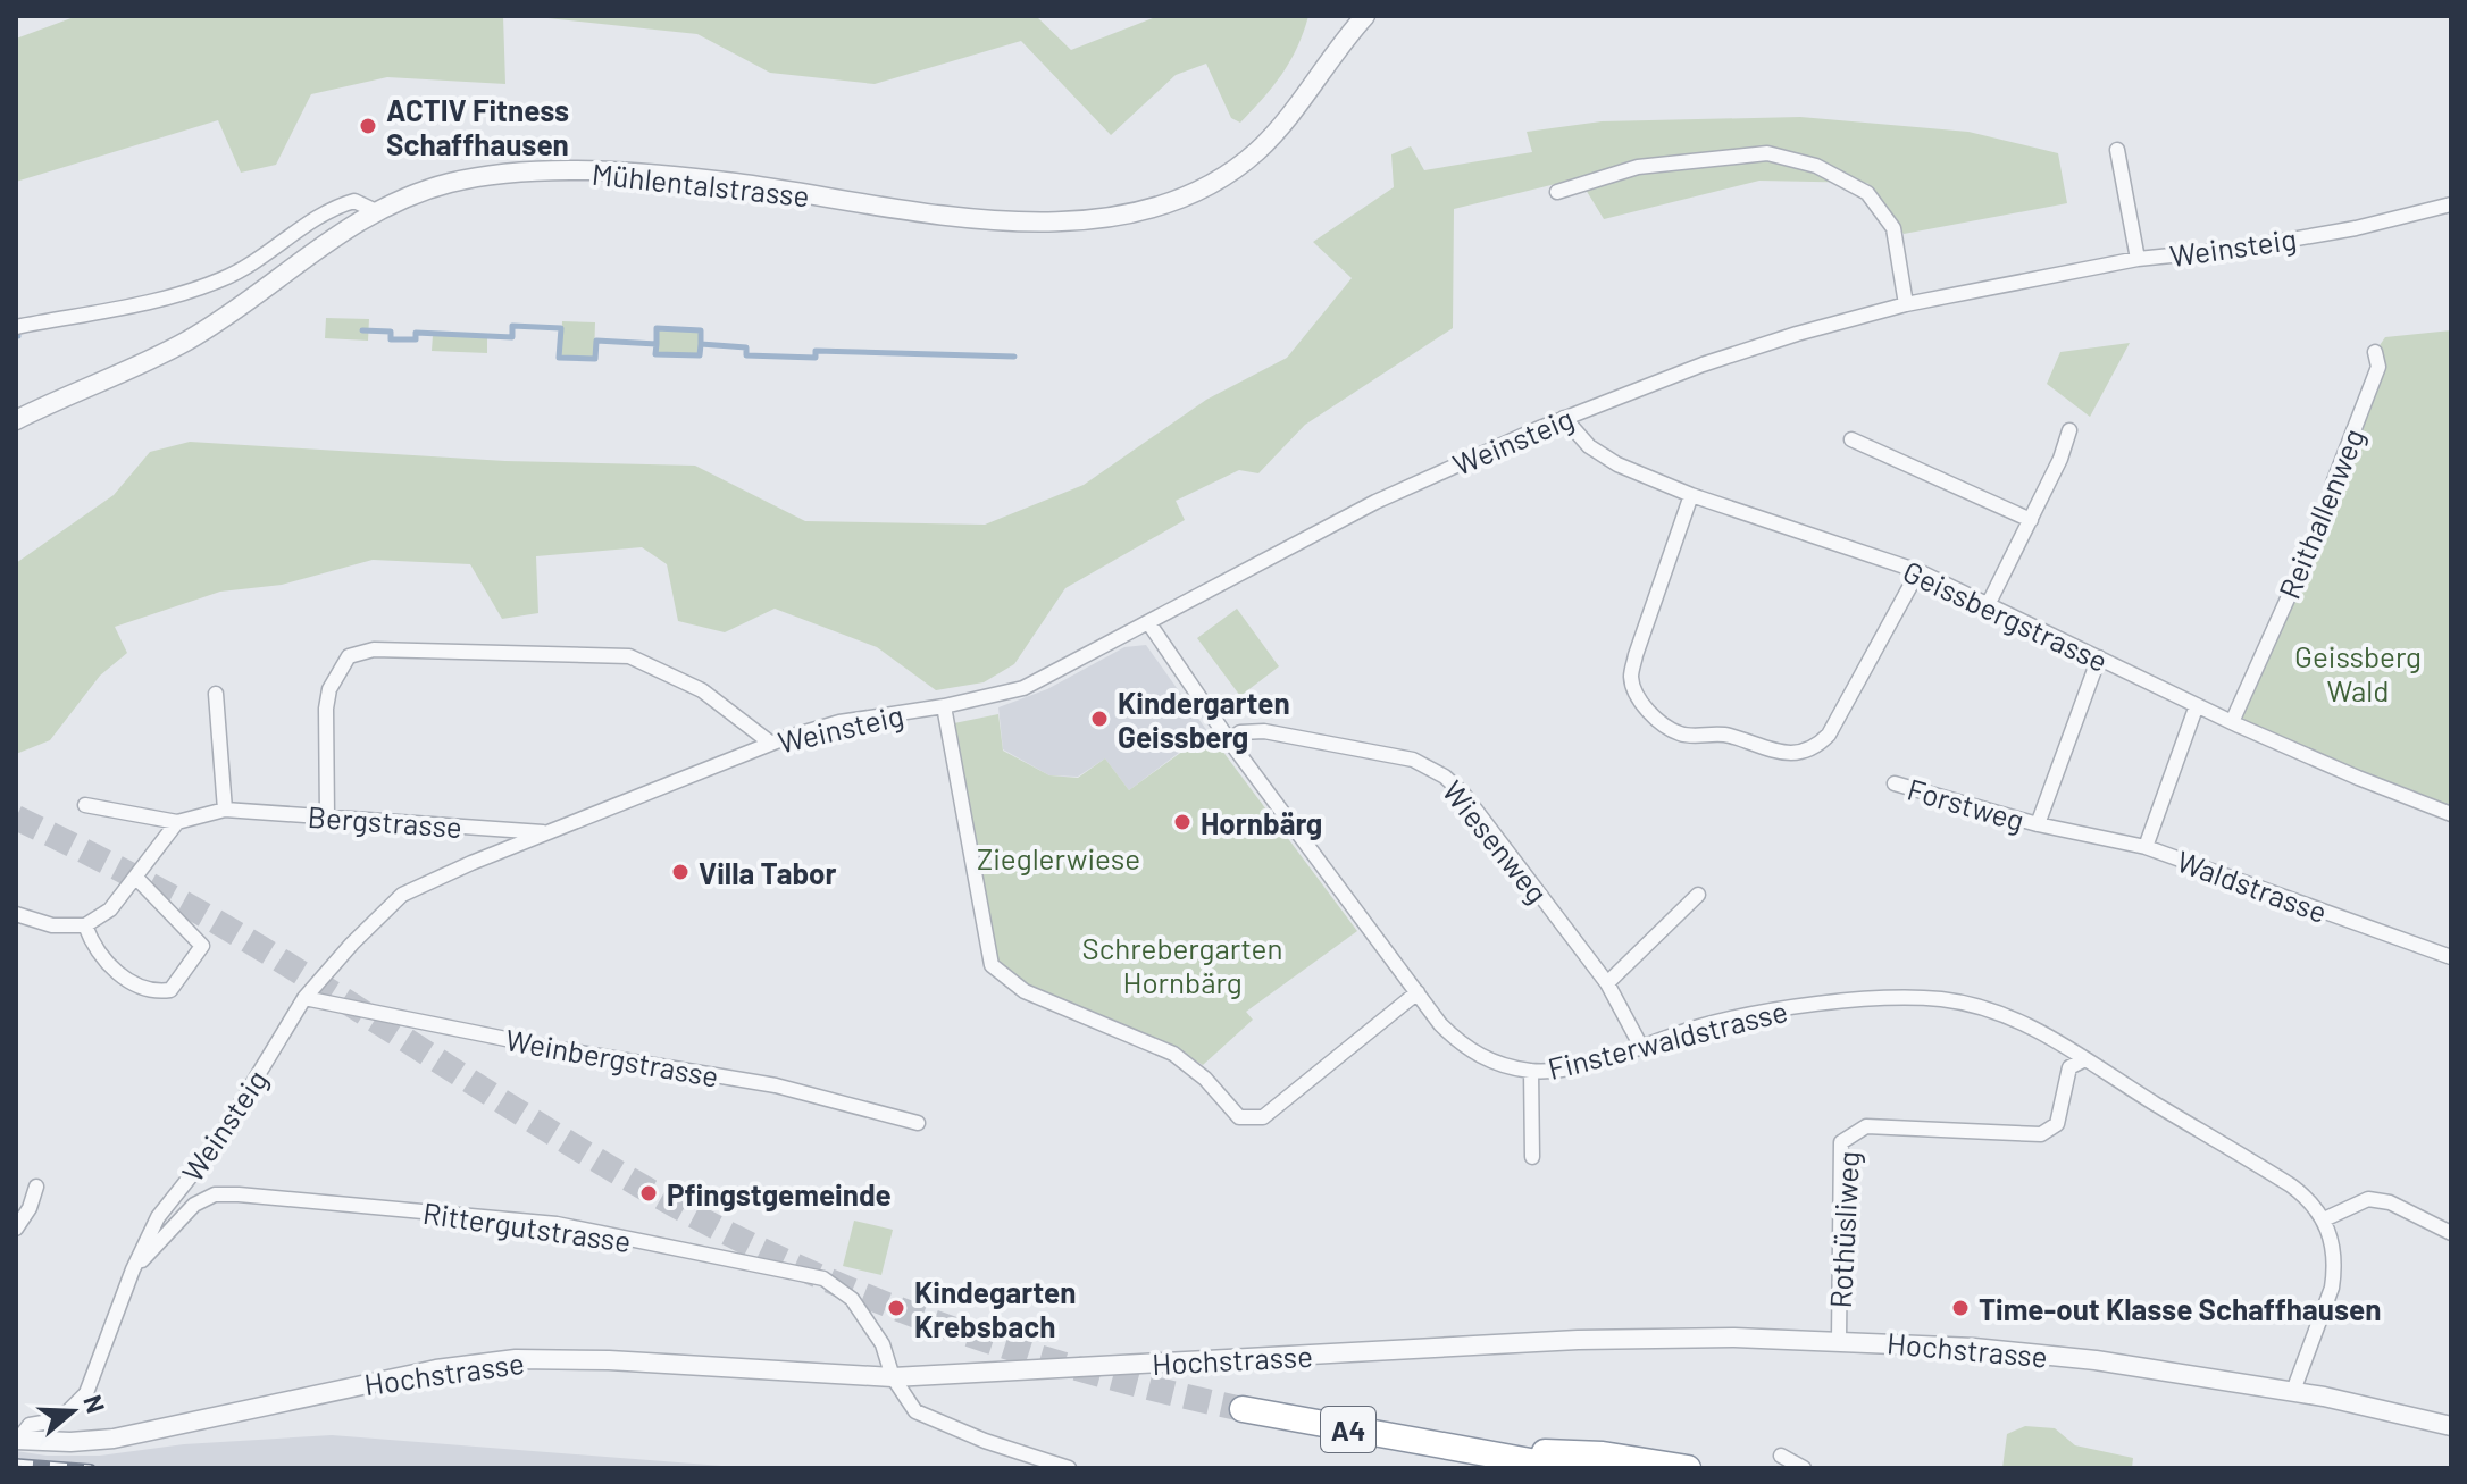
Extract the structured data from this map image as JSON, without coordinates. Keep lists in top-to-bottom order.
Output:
{
  "streets": {
    "highway": ["A4"],
    "street": [
      "Mühlentalstrasse",
      "Weinsteig",
      "Reithallenweg",
      "Geissbergstrasse",
      "Forstweg",
      "Bergstrasse",
      "Wiesenweg",
      "Waldstrasse",
      "Finsterwaldstrasse",
      "Weinbergstrasse",
      "Rittergutstrasse",
      "Rothüsliweg",
      "Hochstrasse"
    ]
  },
  "crossings": [
    ["Weinsteig", "Geissbergstrasse"],
    ["Weinsteig", "Bergstrasse"],
    ["Weinsteig", "Finsterwaldstrasse"],
    ["Weinsteig", "Weinbergstrasse"],
    ["Weinsteig", "Rittergutstrasse"],
    ["Weinsteig", "Hochstrasse"],
    ["Reithallenweg", "Geissbergstrasse"],
    ["Geissbergstrasse", "Forstweg"],
    ["Geissbergstrasse", "Waldstrasse"],
    ["Forstweg", "Waldstrasse"],
    ["Wiesenweg", "Finsterwaldstrasse"],
    ["Finsterwaldstrasse", "Rothüsliweg"],
    ["Rittergutstrasse", "Hochstrasse"],
    ["Rothüsliweg", "Hochstrasse"]
  ],
  "parks": ["Geissberg Wald", "Zieglerwiese", "Schrebergarten Hornbärg"],
  "places": [
    "ACTIV Fitness Schaffhausen",
    "Kindergarten Geissberg",
    "Hornbärg",
    "Villa Tabor",
    "Pfingstgemeinde",
    "Kindegarten Krebsbach",
    "Time-out Klasse Schaffhausen"
  ],
  "north": "right"
}
